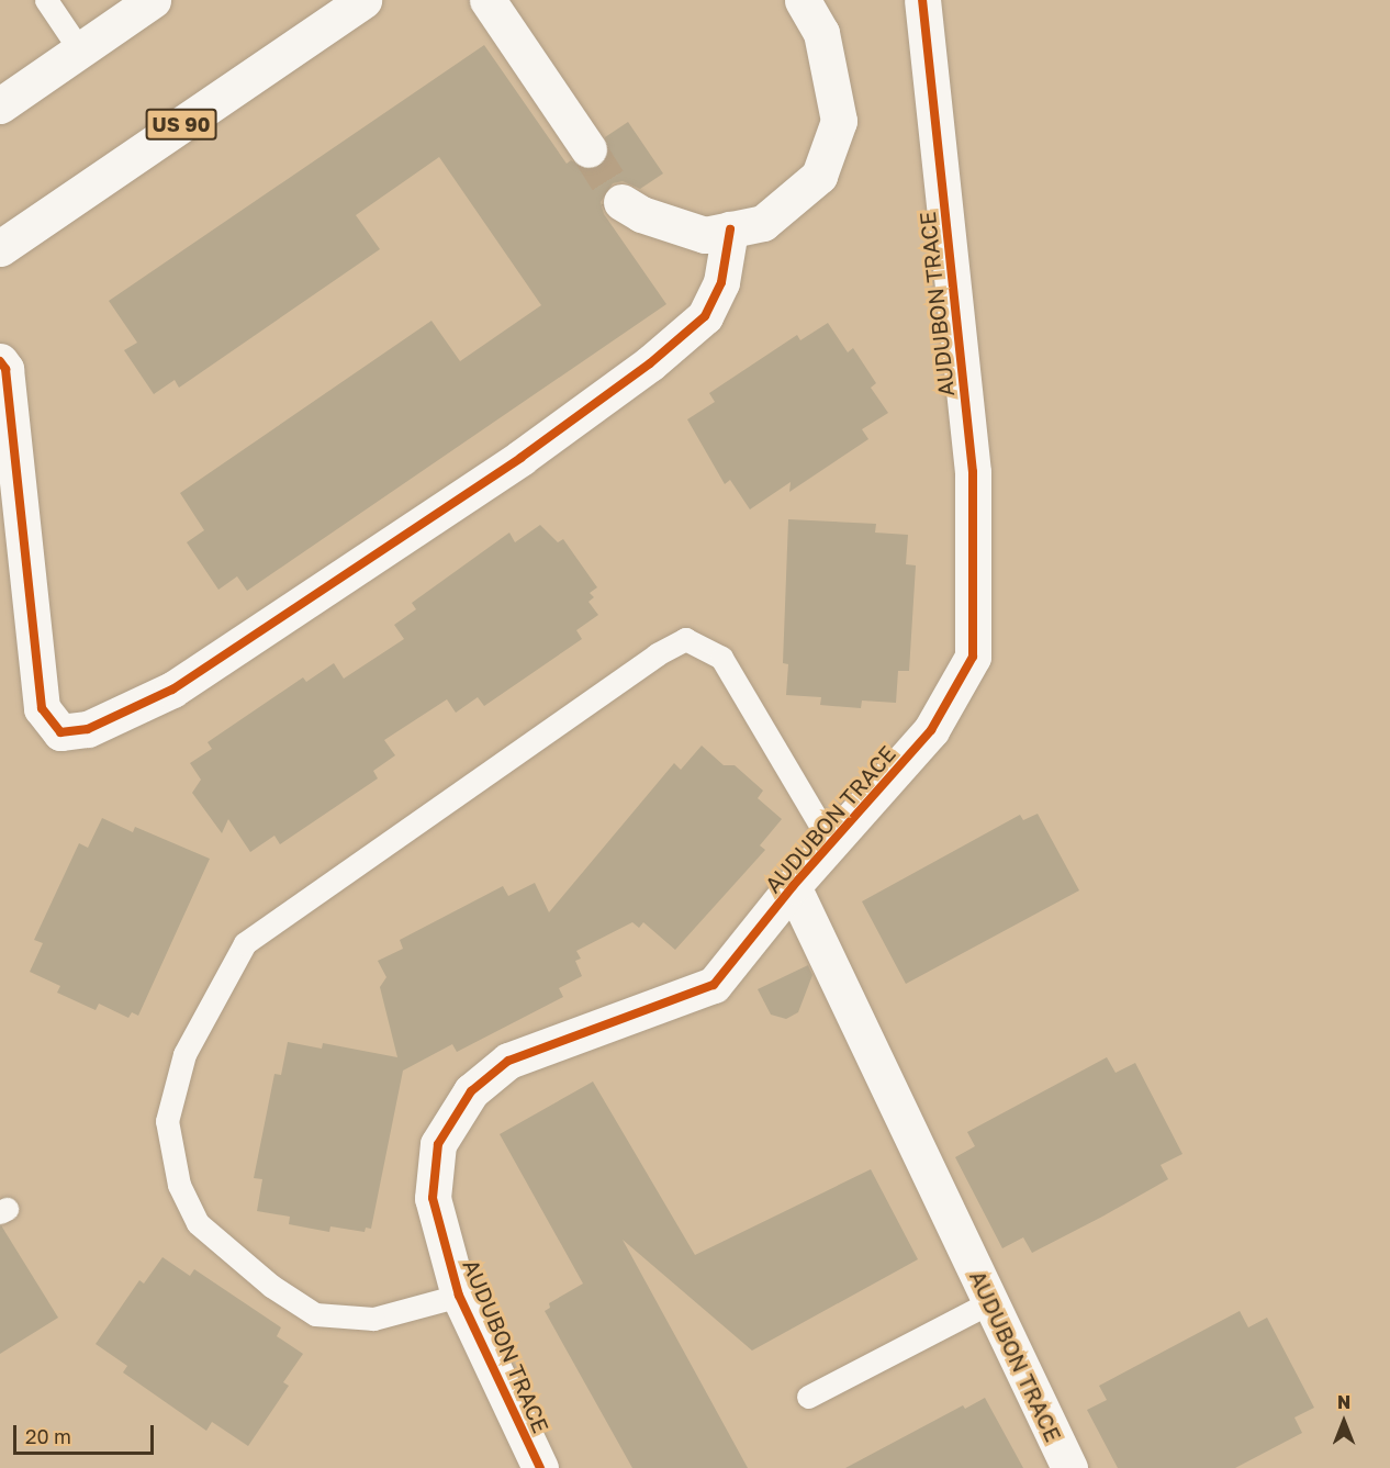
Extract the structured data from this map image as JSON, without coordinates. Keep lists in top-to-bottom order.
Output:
{
  "streets": {
    "street": ["US 90", "AUDUBON TRACE"]
  },
  "scale_bar": "20 m",
  "north": "top"
}
